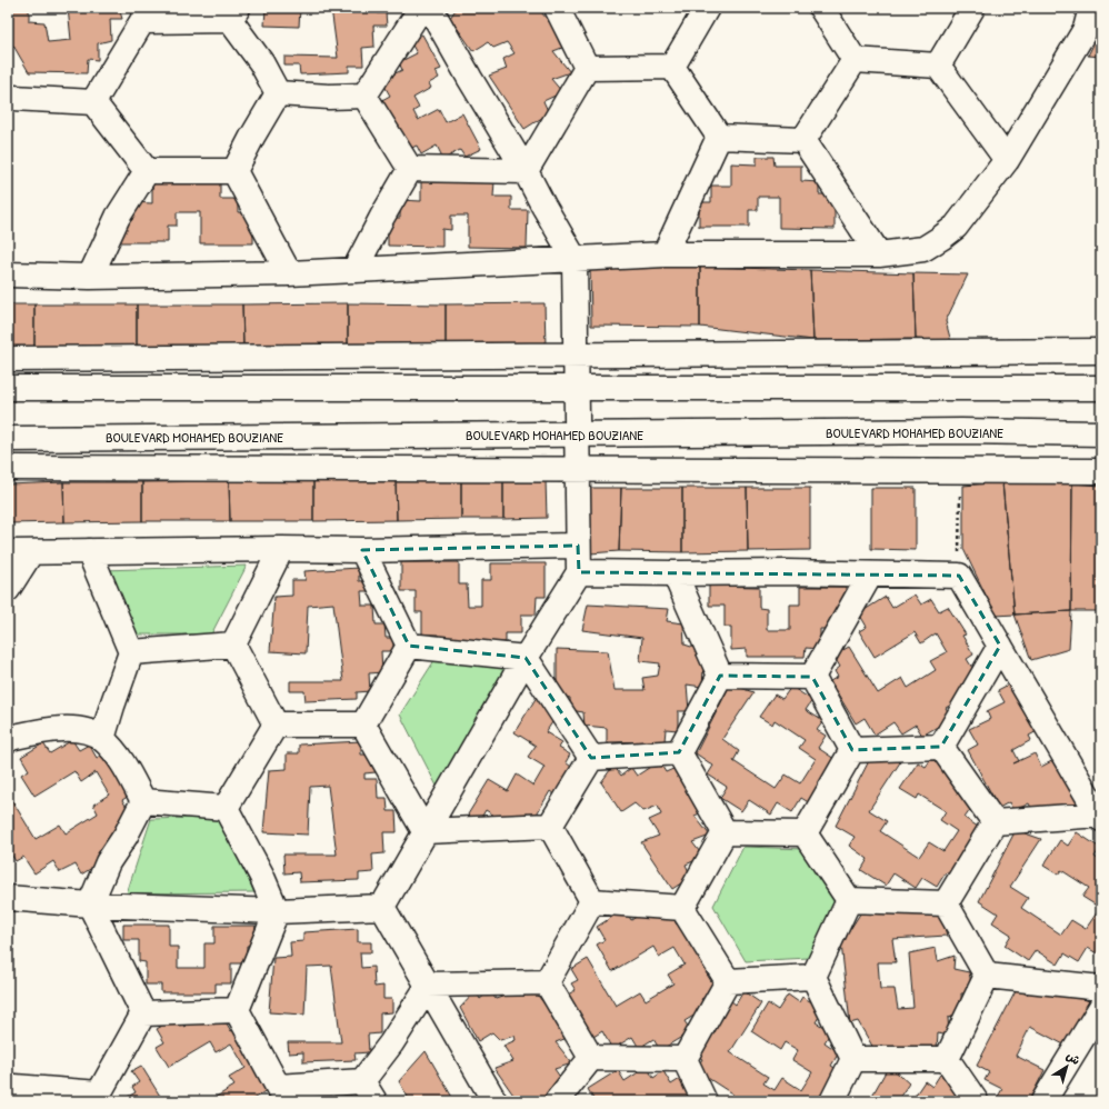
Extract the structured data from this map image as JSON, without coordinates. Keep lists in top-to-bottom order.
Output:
{
  "streets": {
    "street": ["BOULEVARD MOHAMED BOUZIANE"]
  },
  "north": "top right"
}
